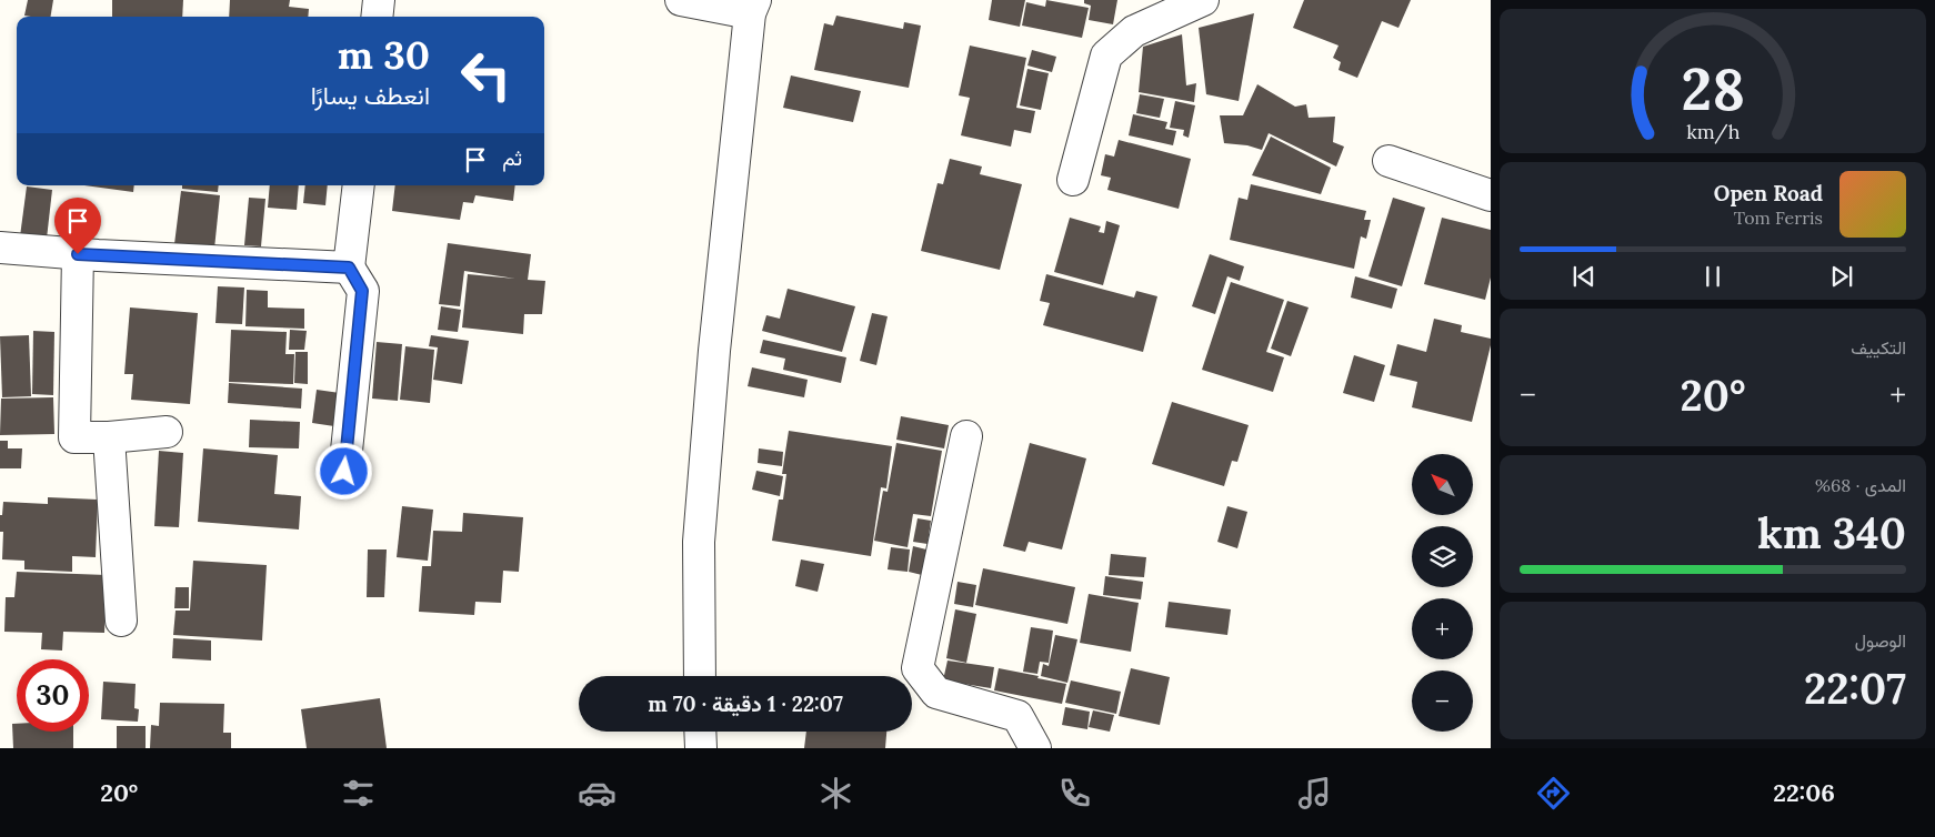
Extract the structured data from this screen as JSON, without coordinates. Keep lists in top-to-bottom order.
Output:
{
  "north": "top left",
  "page": {
    "turn": ["30 m", "انعطف يسارًا"],
    "then": "ثم",
    "song": ["Open Road", "Tom Ferris"],
    "tile": [
      "التكييف",
      ["المدى · 68%", "340 km"],
      ["الوصول", "22:07"]
    ],
    "heat": ["−", "20°", "+"],
    "map_buttons": ["+", "−"],
    "limit": "30",
    "trip": "22:07 · 1 دقيقة · 70 m",
    "tabs": ["22:06", "20°"],
    "gauge": ["28", "km/h"]
  }
}
